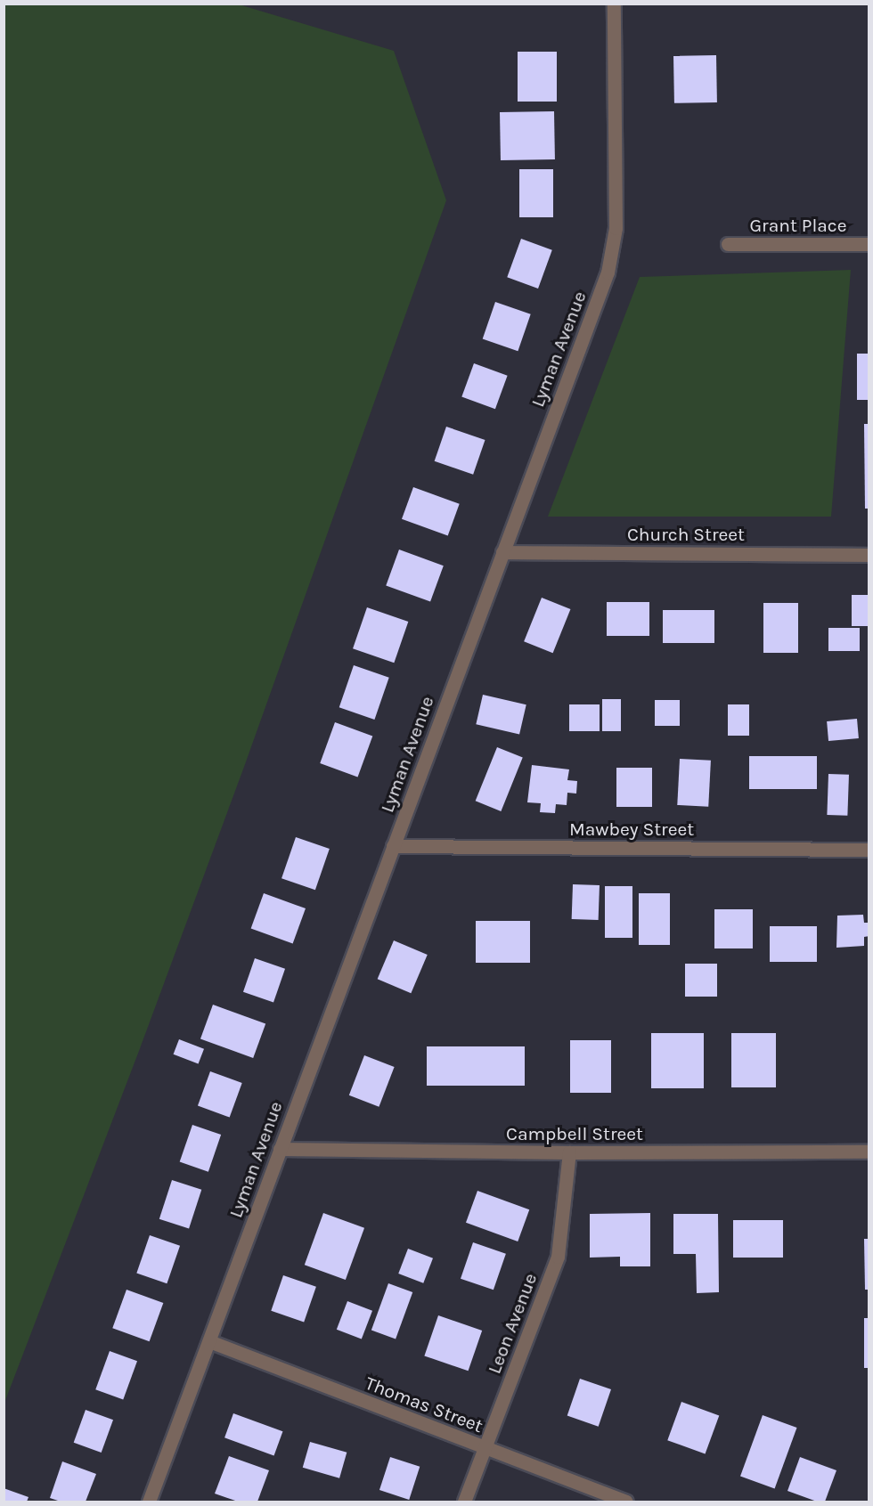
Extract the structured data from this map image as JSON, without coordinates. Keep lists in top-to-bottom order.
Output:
{
  "streets": {
    "street": [
      "Grant Place",
      "Lyman Avenue",
      "Church Street",
      "Mawbey Street",
      "Campbell Street",
      "Leon Avenue",
      "Thomas Street"
    ]
  },
  "crossings": [
    ["Lyman Avenue", "Church Street"],
    ["Lyman Avenue", "Mawbey Street"],
    ["Lyman Avenue", "Campbell Street"],
    ["Lyman Avenue", "Thomas Street"],
    ["Campbell Street", "Leon Avenue"],
    ["Leon Avenue", "Thomas Street"]
  ]
}
